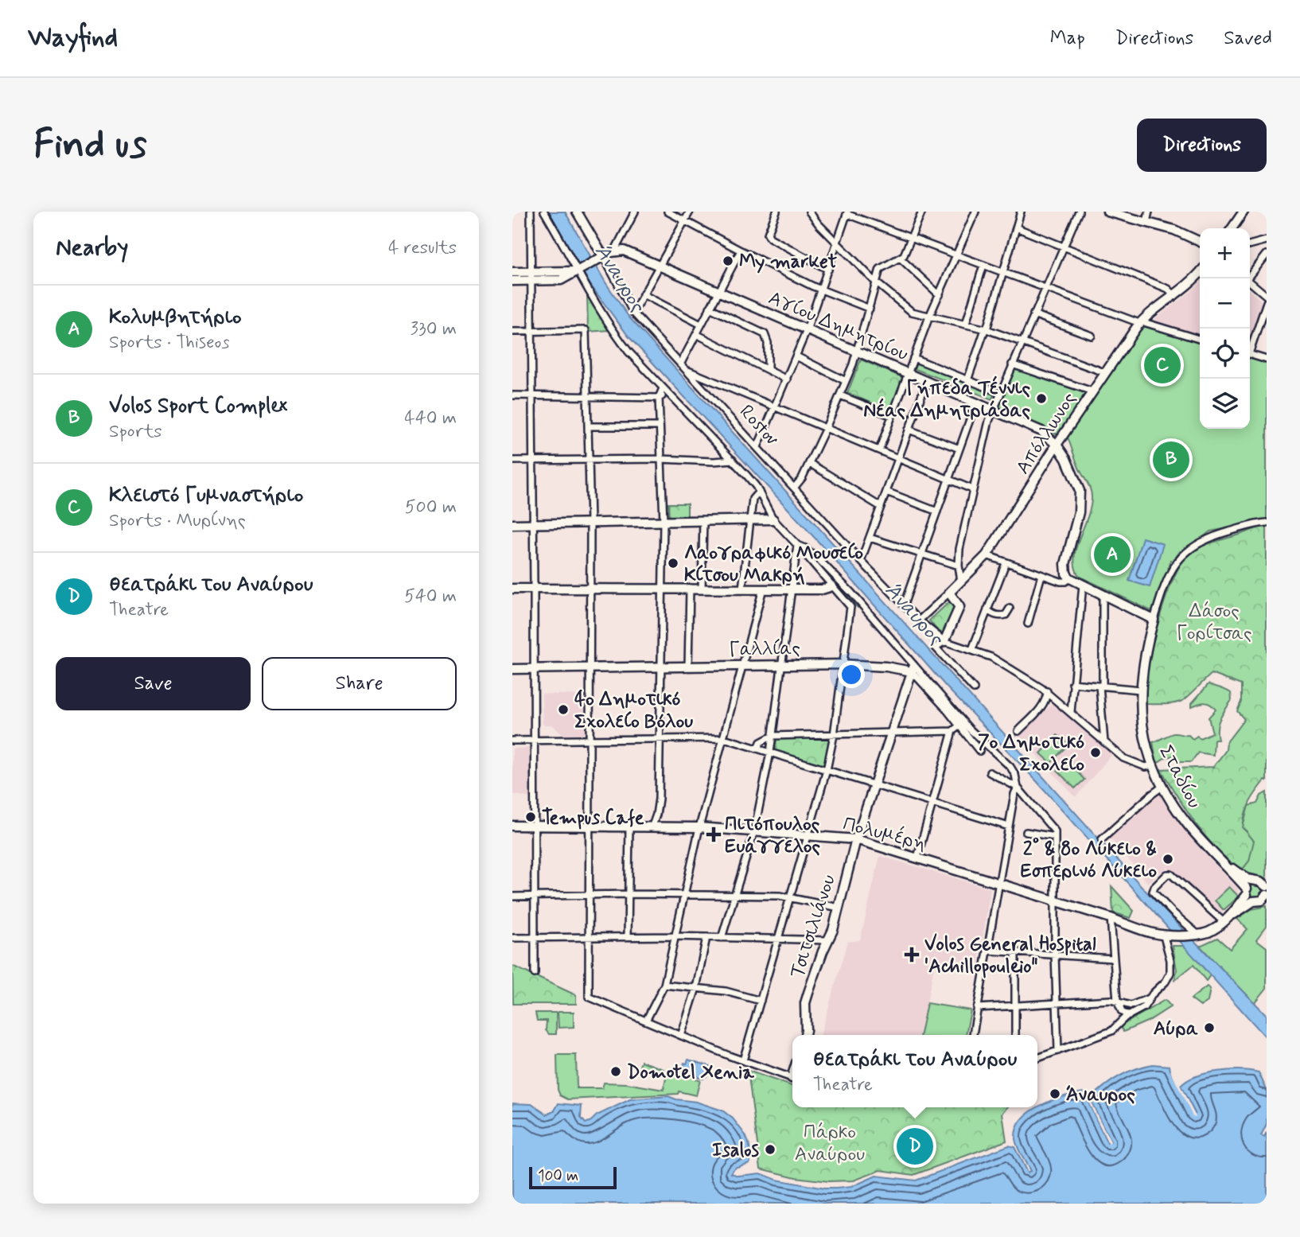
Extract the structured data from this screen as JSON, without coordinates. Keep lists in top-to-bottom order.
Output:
{
  "streets": {
    "street": [
      "Αγίου Δημητρίου",
      "Rostov",
      "Απόλλωνος",
      "Γαλλίας",
      "Σταδίου",
      "Πολυμέρη",
      "Τσιτσιλιάνου"
    ]
  },
  "crossings": [
    ["Αγίου Δημητρίου", "Απόλλωνος"],
    ["Rostov", "Απόλλωνος"],
    ["Γαλλίας", "Τσιτσιλιάνου"],
    ["Πολυμέρη", "Τσιτσιλιάνου"]
  ],
  "water": ["Άναυρος"],
  "parks": ["Δάσος Γορίτσας", "Πάρκο Αναύρου"],
  "places": {
    "other": [
      "My market",
      "Γήπεδα Τέννις Νέας Δημητριάδας",
      "Λαογραφικό Μουσείο Κίτσου Μακρή",
      "4ο Δημοτικό Σχολείο Βόλου",
      "7ο Δημοτικό Σχολείο",
      "Tempus Cafe",
      "2° & 8ο Λύκειο & Εσπερινό Λύκειο",
      "Αύρα",
      "Domotel Xenia",
      "Άναυρος",
      "Isalos"
    ],
    "health": ["Πιτόπουλος Ευάγγελος", "Volos General Hospital 'Achillopouleio\""]
  },
  "scale_bar": "100 m",
  "page": {
    "header": "Wayfind",
    "nav": ["Map", "Directions", "Saved"],
    "buttons": [
      "Directions",
      ["Save", "Share"]
    ],
    "title": "Find us",
    "heading": ["Nearby", "4 results"],
    "map_buttons": ["+", "−"],
    "list": [
      {
        "mark": "A",
        "name": "Κολυμβητήριο",
        "note": "Sports · Thiseos",
        "value": "330 m"
      },
      {
        "mark": "B",
        "name": "Volos Sport Complex",
        "note": "Sports",
        "value": "440 m"
      },
      {
        "mark": "C",
        "name": "Κλειστό Γυμναστήριο",
        "note": "Sports · Μυρίνης",
        "value": "500 m"
      },
      {
        "mark": "D",
        "name": "θεατράκι του Αναύρου",
        "note": "Theatre",
        "value": "540 m"
      }
    ],
    "pins": [
      "C",
      "B",
      "A",
      "D"
    ],
    "popup": ["θεατράκι του Αναύρου", "Theatre"],
    "scale": "100 m"
  }
}
